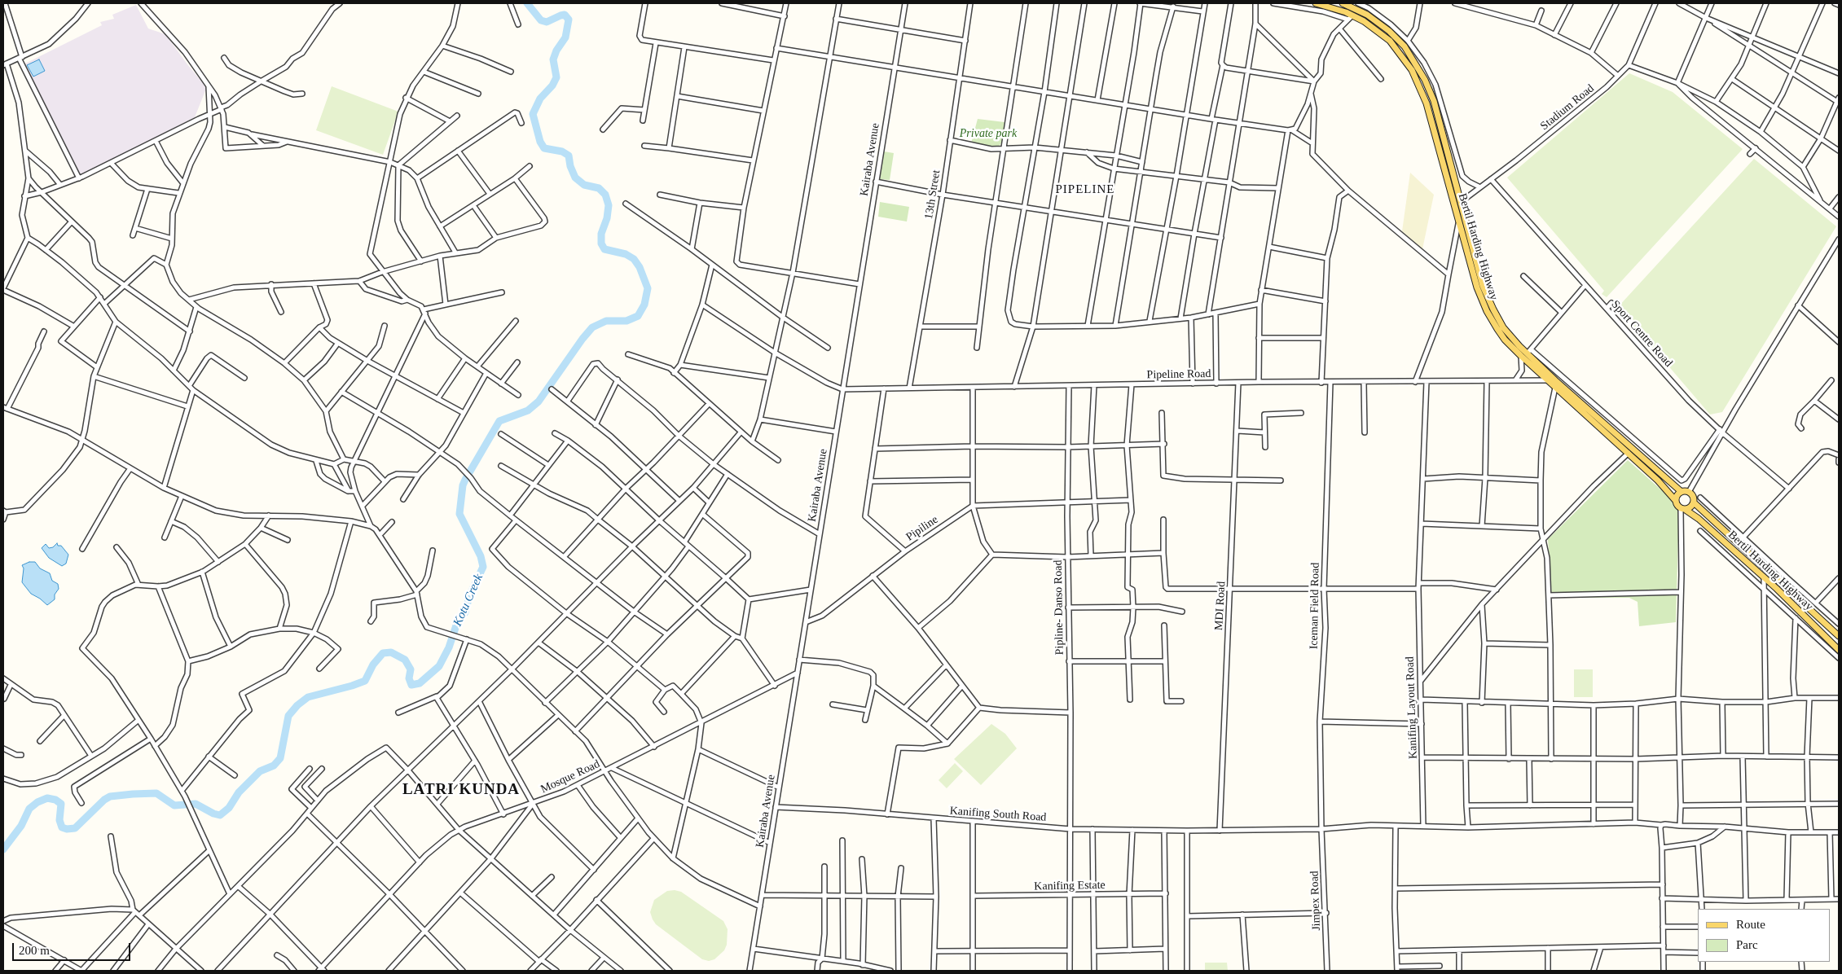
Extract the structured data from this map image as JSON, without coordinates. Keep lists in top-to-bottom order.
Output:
{
  "streets": {
    "main road": ["Bertil Harding Highway"],
    "street": [
      "Stadium Road",
      "Kairaba Avenue",
      "13th Street",
      "Sport Centre Road",
      "Pipeline Road",
      "Pipiline",
      "MDI Road",
      "Iceman Field Road",
      "Pipline- Danso Road",
      "Kanifing Layout Road",
      "Mosque Road",
      "Kanifing South Road",
      "Kanifing Estate",
      "Jimpex Road"
    ]
  },
  "crossings": [
    ["Stadium Road", "Bertil Harding Highway"],
    ["Stadium Road", "Sport Centre Road"],
    ["Kairaba Avenue", "Pipeline Road"],
    ["Kairaba Avenue", "Pipiline"],
    ["Kairaba Avenue", "Mosque Road"],
    ["Kairaba Avenue", "Kanifing South Road"],
    ["13th Street", "Pipeline Road"],
    ["Bertil Harding Highway", "Pipeline Road"],
    ["Pipeline Road", "MDI Road"],
    ["Pipeline Road", "Iceman Field Road"],
    ["Pipeline Road", "Pipline- Danso Road"],
    ["Pipeline Road", "Kanifing Layout Road"],
    ["MDI Road", "Kanifing South Road"],
    ["Iceman Field Road", "Kanifing South Road"],
    ["Iceman Field Road", "Jimpex Road"],
    ["Pipline- Danso Road", "Kanifing South Road"],
    ["Pipline- Danso Road", "Kanifing Estate"],
    ["Kanifing Layout Road", "Kanifing South Road"],
    ["Kanifing South Road", "Jimpex Road"]
  ],
  "districts": ["PIPELINE", "LATRI KUNDA"],
  "water": ["Kotu Creek"],
  "parks": ["Private park"],
  "legend": ["Route", "Parc"],
  "scale_bar": "200 m"
}
